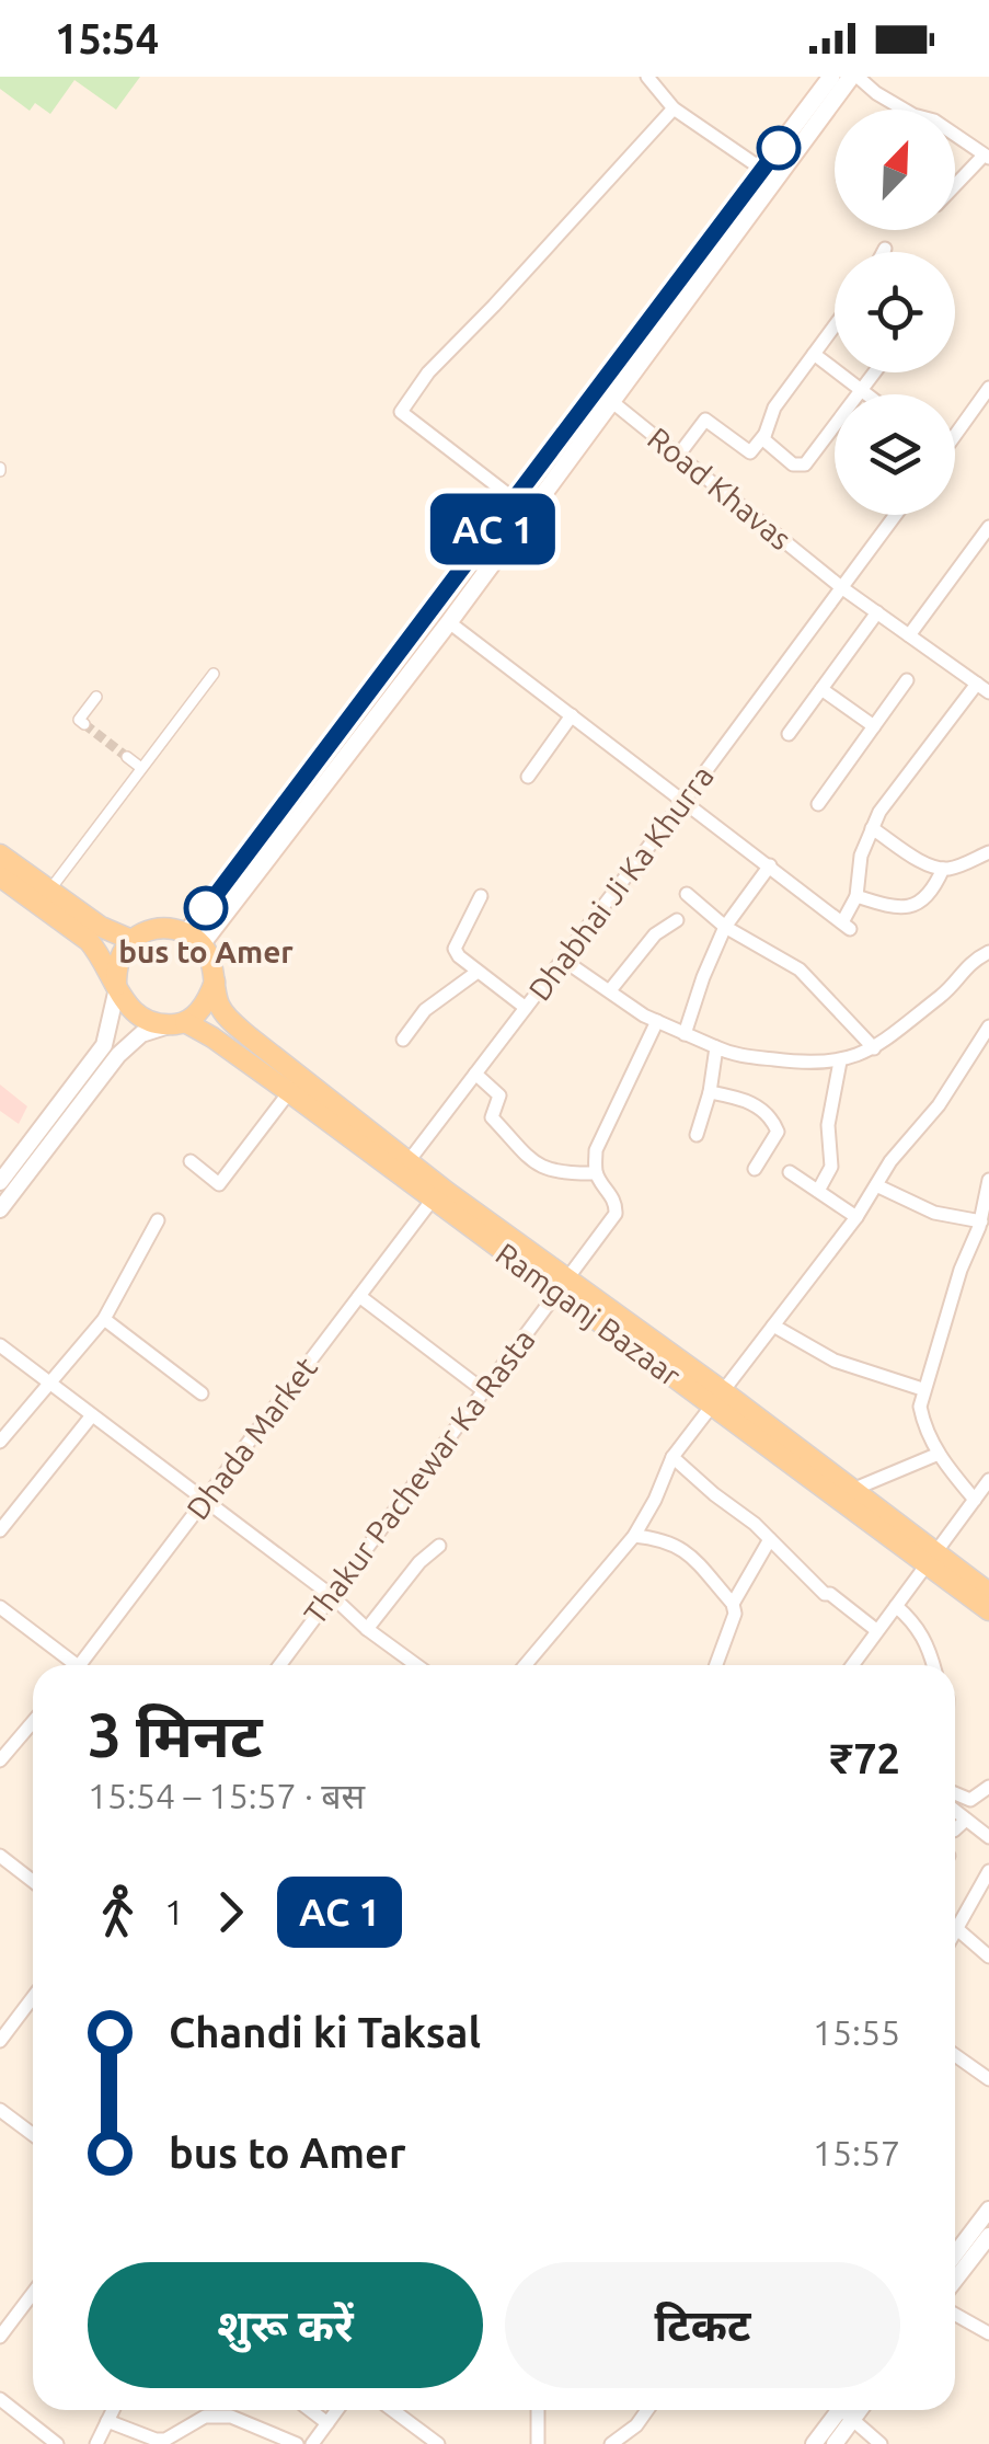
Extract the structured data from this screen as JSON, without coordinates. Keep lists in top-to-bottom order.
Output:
{
  "streets": {
    "main road": ["Ramganj Bazaar"],
    "street": [
      "Road Khavas",
      "Dhabhai Ji Ka Khurra",
      "Dhada Market",
      "Thakur Pachewar Ka Rasta"
    ]
  },
  "crossings": [
    ["Road Khavas", "Dhabhai Ji Ka Khurra"],
    ["Dhabhai Ji Ka Khurra", "Ramganj Bazaar"],
    ["Ramganj Bazaar", "Dhada Market"],
    ["Ramganj Bazaar", "Thakur Pachewar Ka Rasta"]
  ],
  "places": ["bus to Amer"],
  "north": "top right",
  "page": {
    "status": "15:54",
    "on_map": "AC 1",
    "heading": ["3 मिनट", "15:54 – 15:57 · बस", "₹72"],
    "legs": ["1", "AC 1"],
    "list": [
      {
        "name": "Chandi ki Taksal",
        "value": "15:55"
      },
      {
        "name": "bus to Amer",
        "value": "15:57"
      }
    ],
    "buttons": ["शुरू करें", "टिकट"]
  }
}
